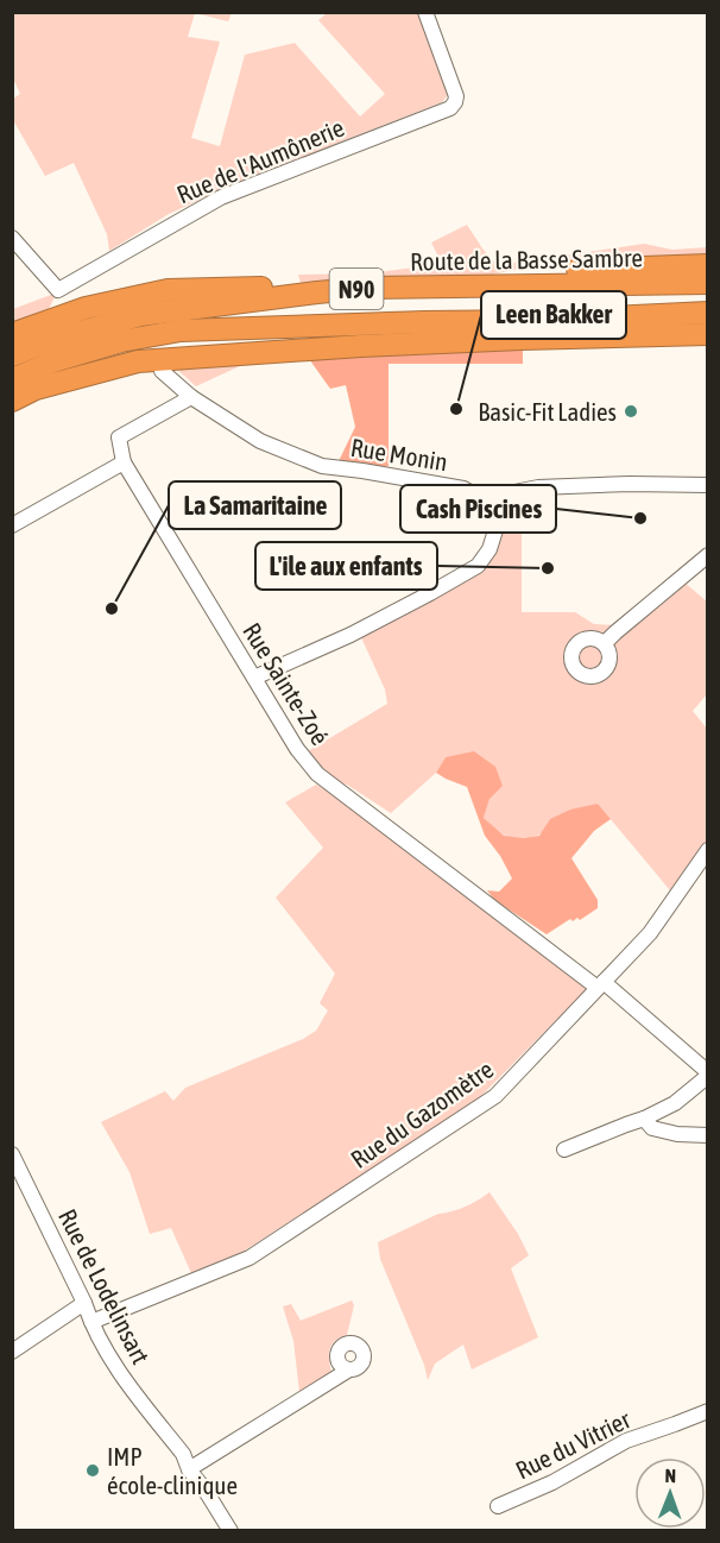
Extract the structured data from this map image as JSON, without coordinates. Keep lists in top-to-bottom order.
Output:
{
  "streets": {
    "highway": ["Route de la Basse Sambre", "N90"],
    "street": [
      "Rue de l'Aumônerie",
      "Rue Monin",
      "Rue Sainte-Zoé",
      "Rue du Gazomètre",
      "Rue de Lodelinsart",
      "Rue du Vitrier"
    ]
  },
  "crossings": [
    ["Rue Sainte-Zoé", "Rue du Gazomètre"],
    ["Rue du Gazomètre", "Rue de Lodelinsart"]
  ],
  "places": [
    "Leen Bakker",
    "Basic-Fit Ladies",
    "Cash Piscines",
    "L'ile aux enfants",
    "La Samaritaine",
    "IMP école-clinique"
  ],
  "north": "top"
}
